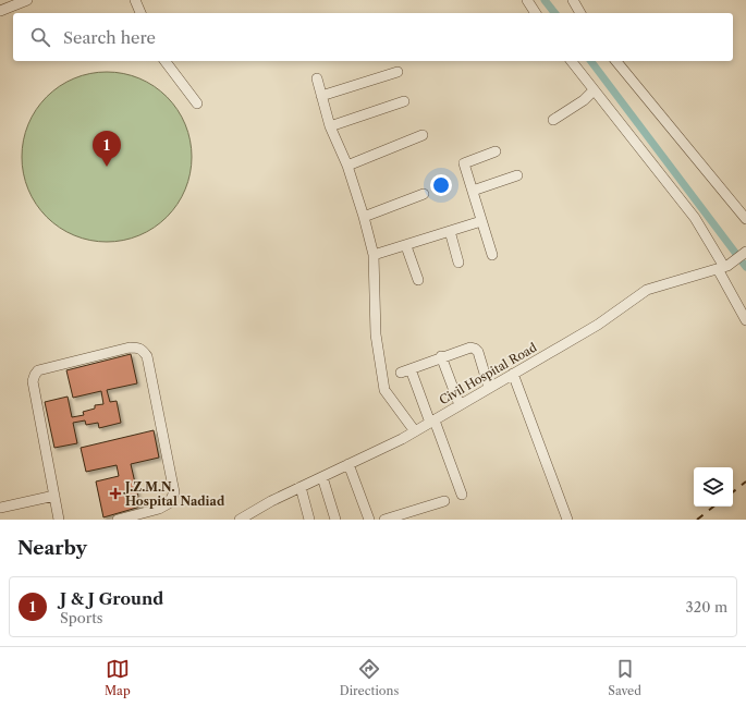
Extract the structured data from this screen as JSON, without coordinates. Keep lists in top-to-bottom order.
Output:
{
  "streets": {
    "street": ["Civil Hospital Road"]
  },
  "places": {
    "health": ["J.Z.M.N. Hospital Nadiad"]
  },
  "page": {
    "search": "Search here",
    "pins": "1",
    "heading": "Nearby",
    "list": [
      {
        "mark": "1",
        "name": "J & J Ground",
        "note": "Sports",
        "value": "320 m"
      }
    ],
    "nav": ["Map", "Directions", "Saved"]
  }
}
